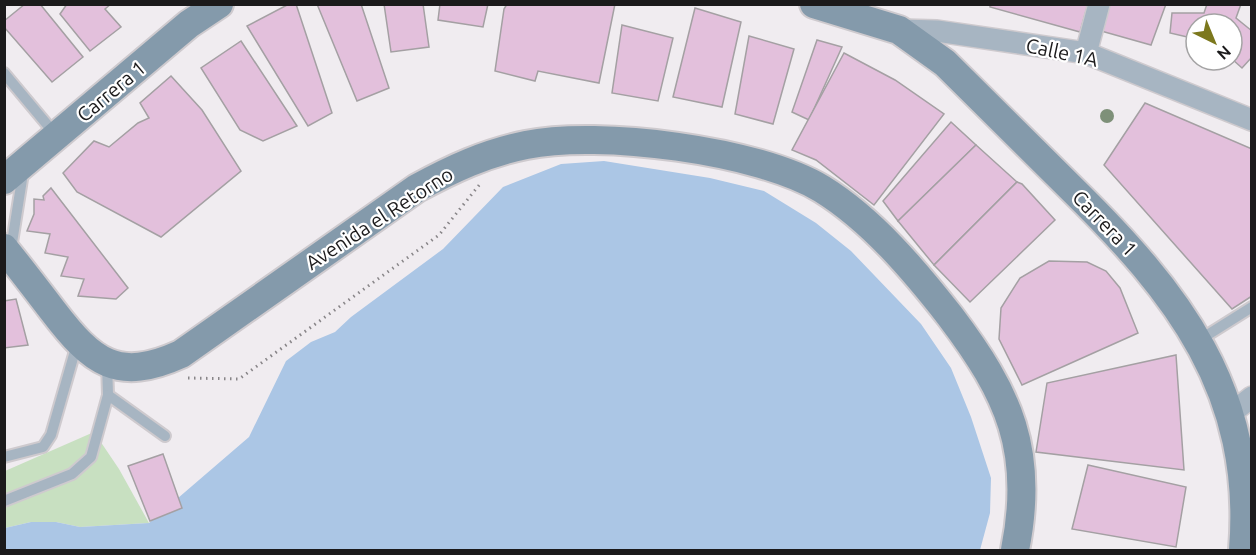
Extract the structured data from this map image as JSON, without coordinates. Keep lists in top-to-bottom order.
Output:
{
  "streets": {
    "main road": ["Carrera 1", "Avenida el Retorno"],
    "street": ["Calle 1A"]
  },
  "crossings": [
    ["Calle 1A", "Carrera 1"]
  ],
  "north": "bottom right"
}
